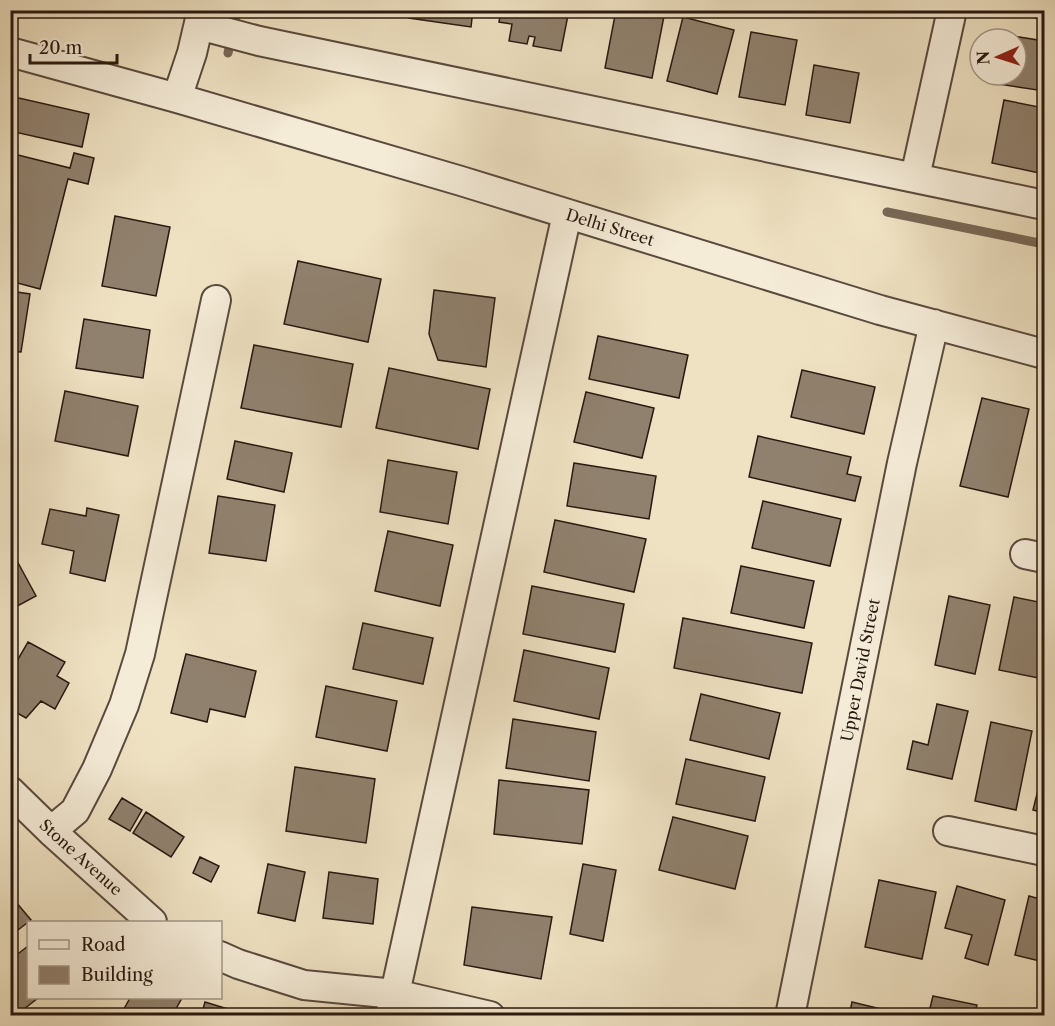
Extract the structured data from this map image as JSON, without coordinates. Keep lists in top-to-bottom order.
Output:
{
  "streets": {
    "street": ["Delhi Street", "Upper David Street", "Stone Avenue"]
  },
  "crossings": [
    ["Delhi Street", "Upper David Street"]
  ],
  "legend": ["Road", "Building"],
  "scale_bar": "20 m",
  "north": "left"
}
